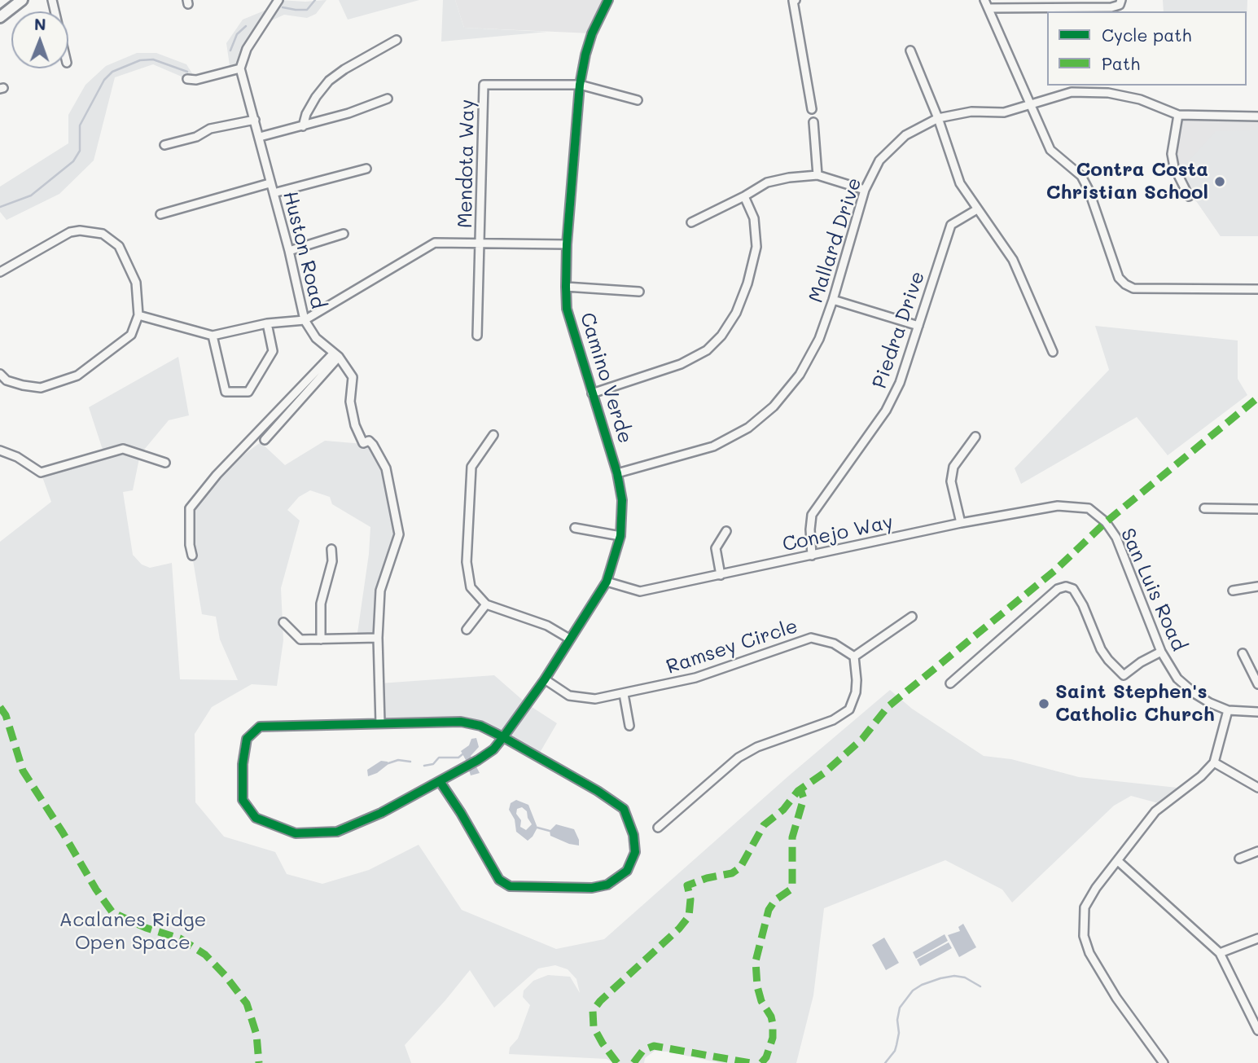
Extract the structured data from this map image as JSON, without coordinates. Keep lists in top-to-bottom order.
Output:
{
  "streets": {
    "street": [
      "Mendota Way",
      "Mallard Drive",
      "Huston Road",
      "Piedra Drive",
      "Camino Verde",
      "Conejo Way",
      "San Luis Road",
      "Ramsey Circle"
    ]
  },
  "crossings": [
    ["Mendota Way", "Camino Verde"],
    ["Mallard Drive", "Camino Verde"],
    ["Huston Road", "Camino Verde"],
    ["Piedra Drive", "Conejo Way"],
    ["Camino Verde", "Conejo Way"],
    ["Camino Verde", "Ramsey Circle"],
    ["Conejo Way", "San Luis Road"]
  ],
  "parks": ["Acalanes Ridge Open Space"],
  "places": ["Contra Costa Christian School", "Saint Stephen's Catholic Church"],
  "legend": ["Cycle path", "Path"],
  "north": "top"
}
